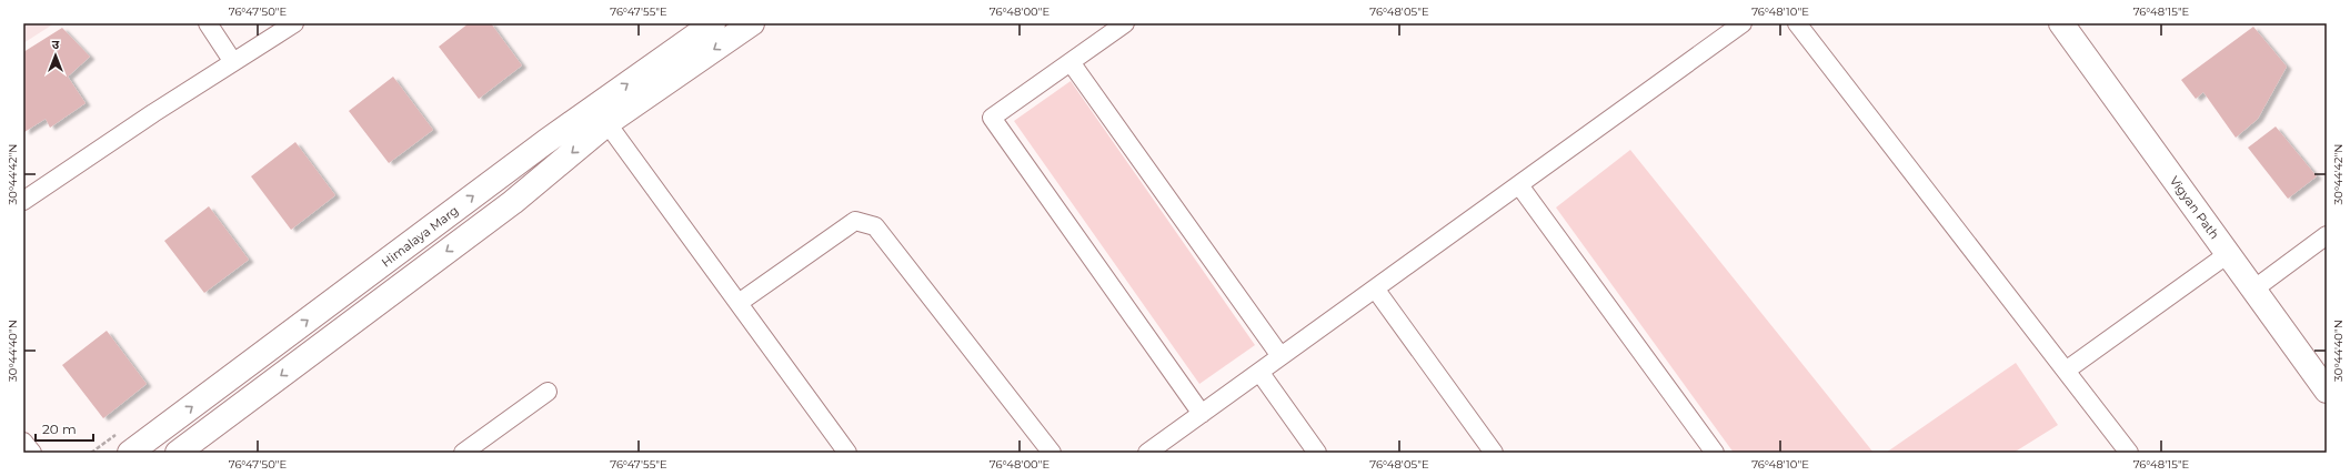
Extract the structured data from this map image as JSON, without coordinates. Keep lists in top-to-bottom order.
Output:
{
  "streets": {
    "main road": ["Vigyan Path", "Himalaya Marg"]
  },
  "scale_bar": "20 m",
  "north": "top",
  "coordinates": [
    "76°47'50\"E",
    "76°47'55\"E",
    "76°48'00\"E",
    "76°48'05\"E",
    "76°48'10\"E",
    "76°48'15\"E",
    "30°44'42\"N",
    "30°44'40\"N"
  ]
}
